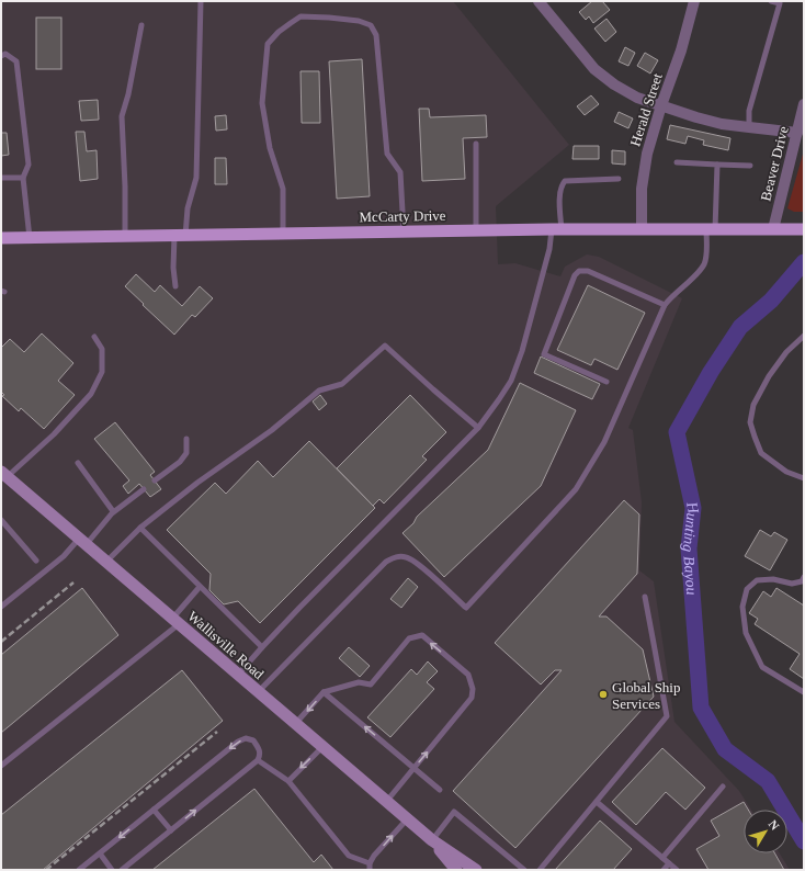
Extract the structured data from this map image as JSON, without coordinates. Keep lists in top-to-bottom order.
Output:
{
  "streets": {
    "main road": ["McCarty Drive", "Wallisville Road"],
    "street": ["Herald Street", "Beaver Drive"]
  },
  "crossings": [
    ["Herald Street", "McCarty Drive"],
    ["Beaver Drive", "McCarty Drive"]
  ],
  "water": ["Hunting Bayou"],
  "places": ["Global Ship Services"],
  "north": "top right"
}
